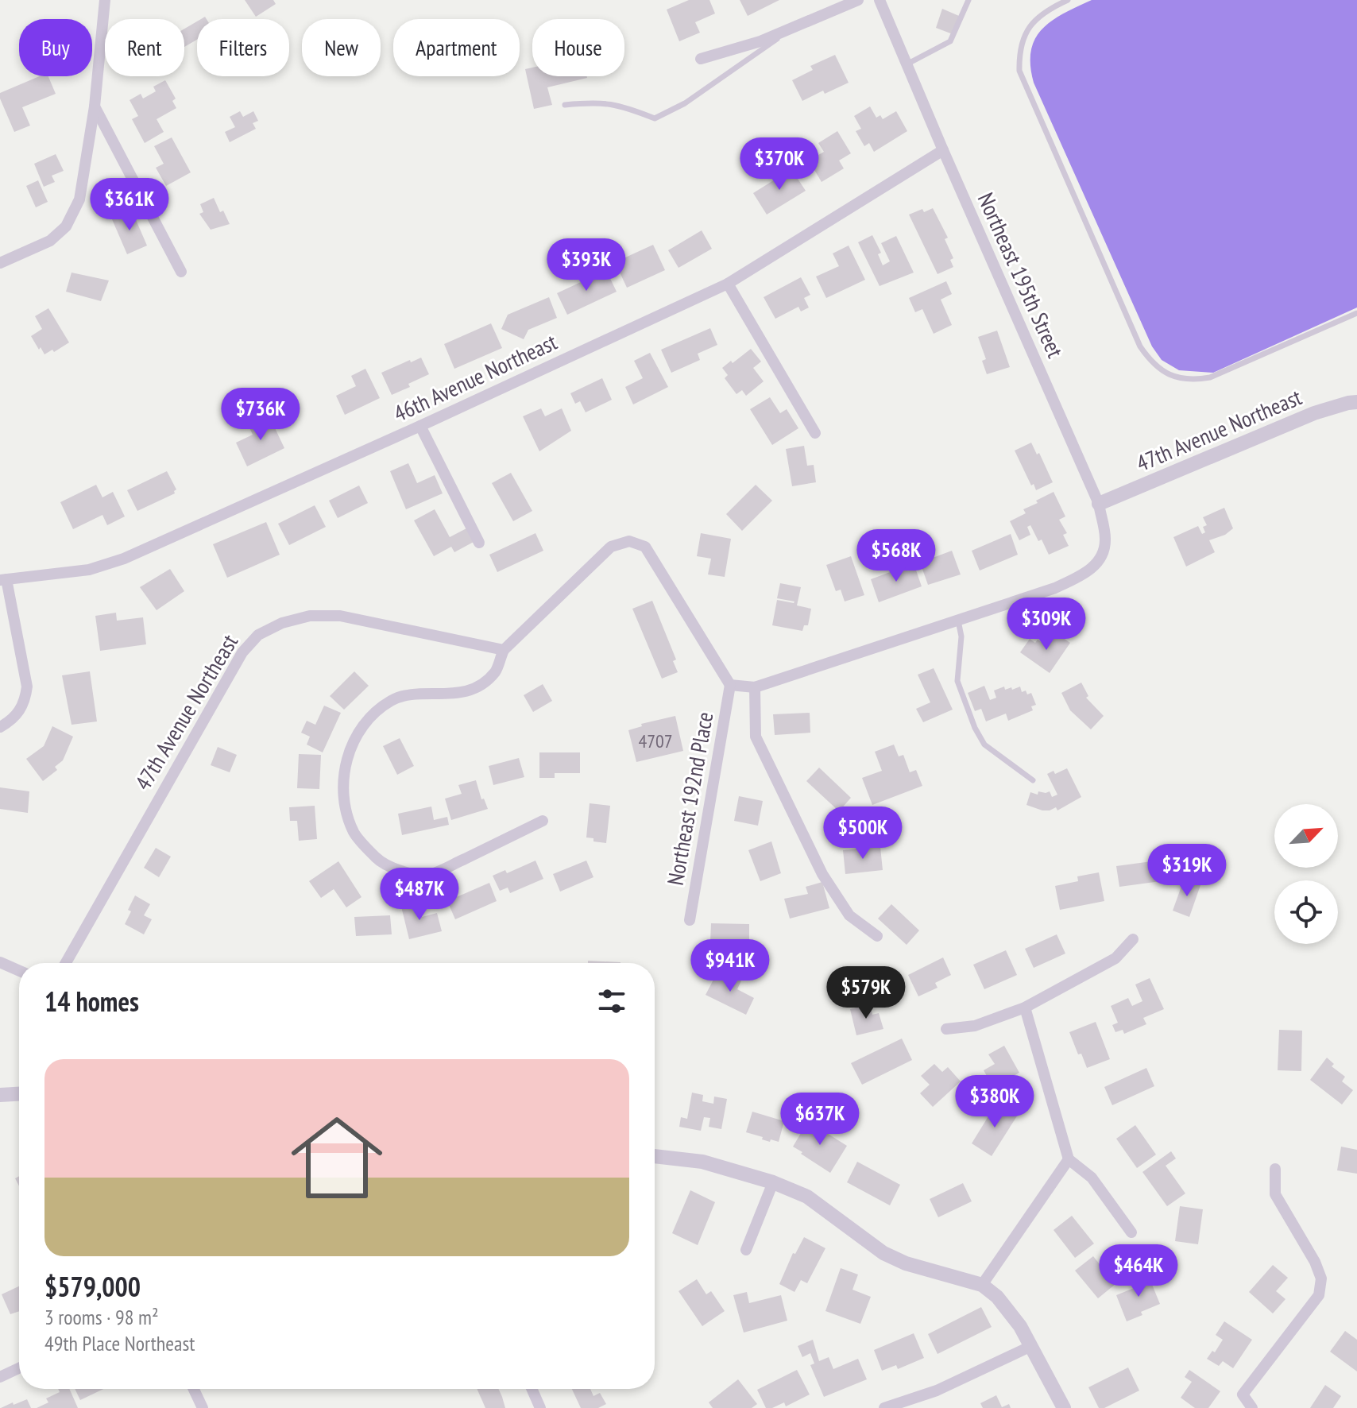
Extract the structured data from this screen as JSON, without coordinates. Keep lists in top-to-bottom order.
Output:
{
  "streets": {
    "street": [
      "Northeast 195th Street",
      "46th Avenue Northeast",
      "47th Avenue Northeast",
      "Northeast 192nd Place"
    ]
  },
  "crossings": [
    ["Northeast 195th Street", "46th Avenue Northeast"],
    ["Northeast 195th Street", "47th Avenue Northeast"]
  ],
  "house_numbers": ["4707"],
  "north": "top right",
  "page": {
    "chip": [
      "Buy",
      "Rent",
      "Filters",
      "New",
      "Apartment",
      "House"
    ],
    "price": [
      "$370K",
      "$361K",
      "$393K",
      "$736K",
      "$568K",
      "$309K",
      "$500K",
      "$319K",
      "$487K",
      "$941K",
      "$579K",
      "$380K",
      "$637K",
      "$464K"
    ],
    "heading": "14 homes",
    "list": [
      {
        "name": "$579,000",
        "note": "3 rooms · 98 m² · 49th Place Northeast"
      }
    ]
  }
}
